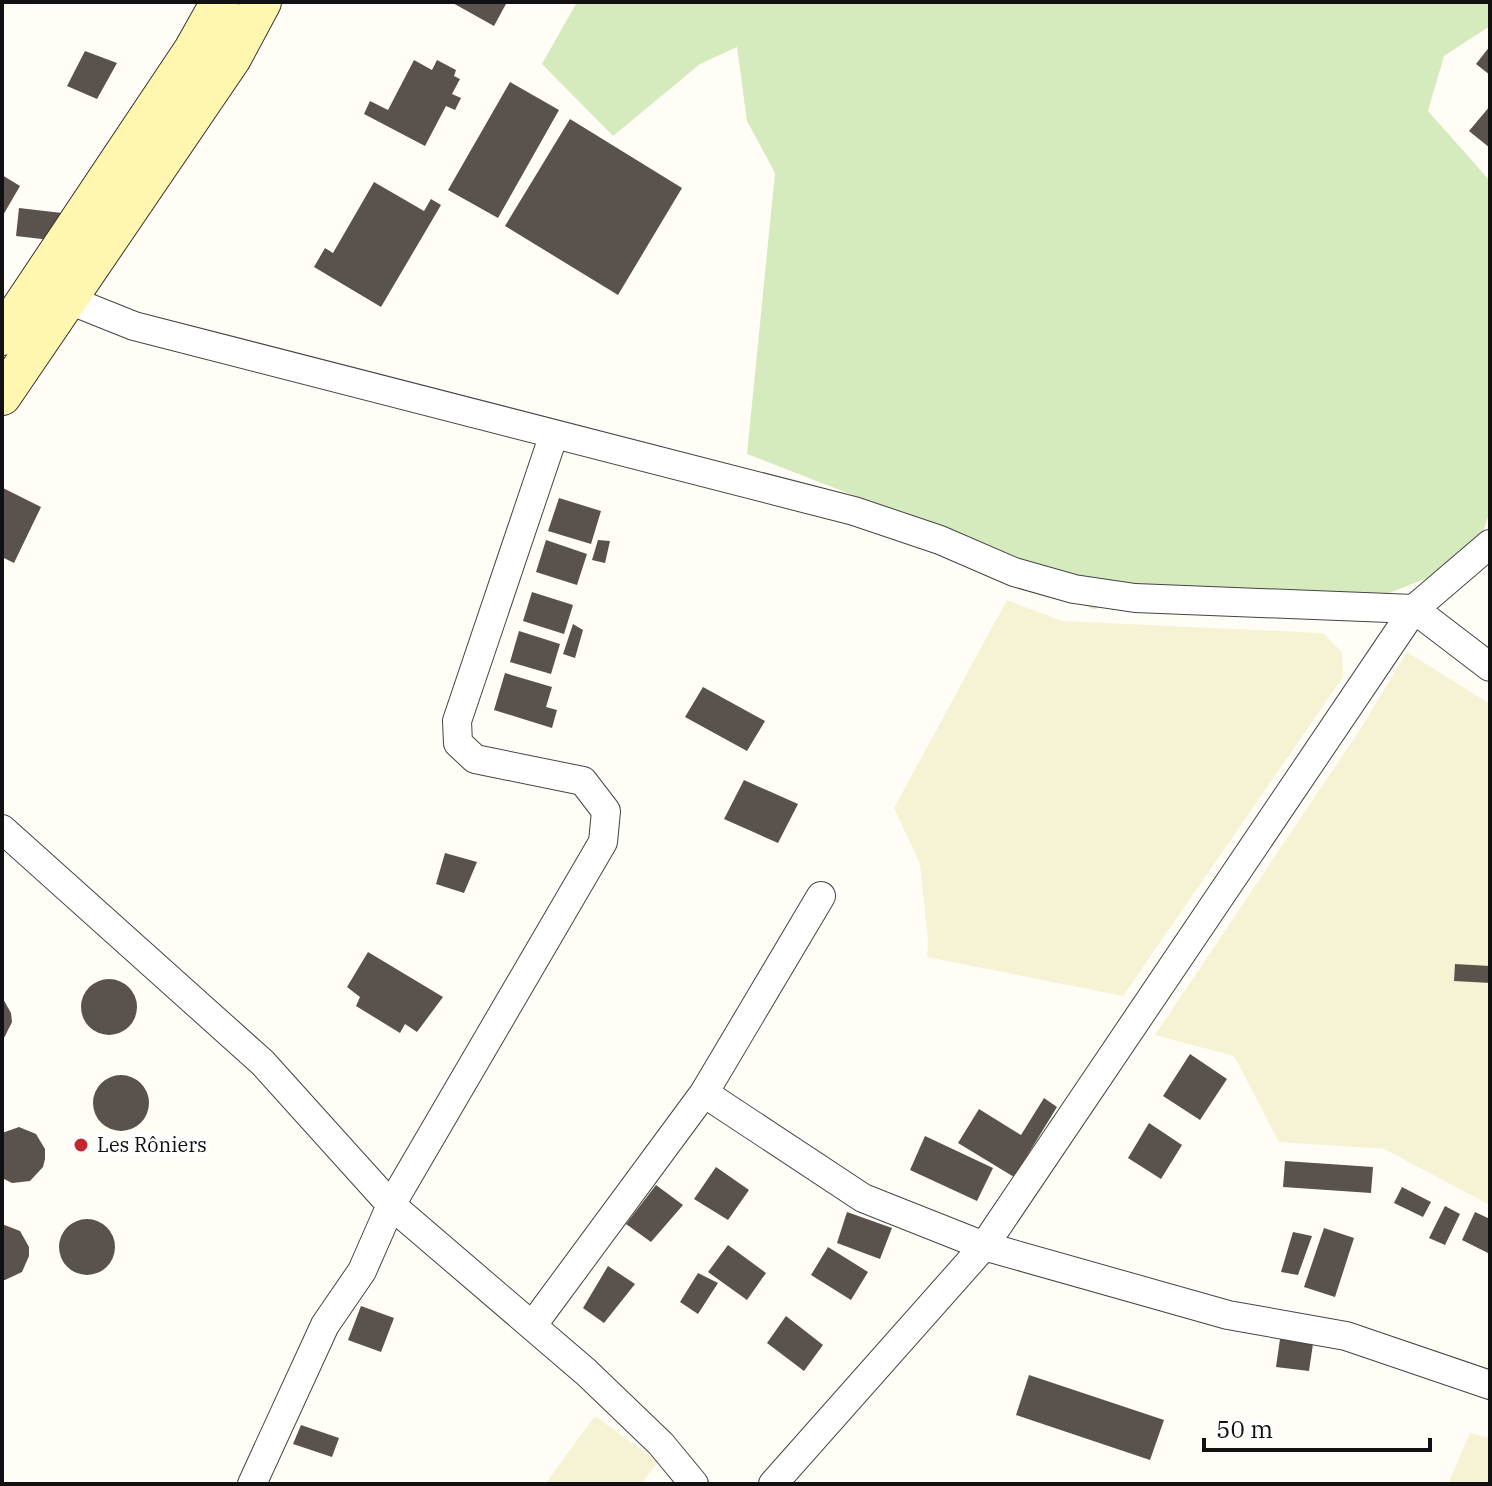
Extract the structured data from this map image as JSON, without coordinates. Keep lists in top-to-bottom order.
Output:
{
  "places": ["Les Rôniers"],
  "scale_bar": "50 m"
}
